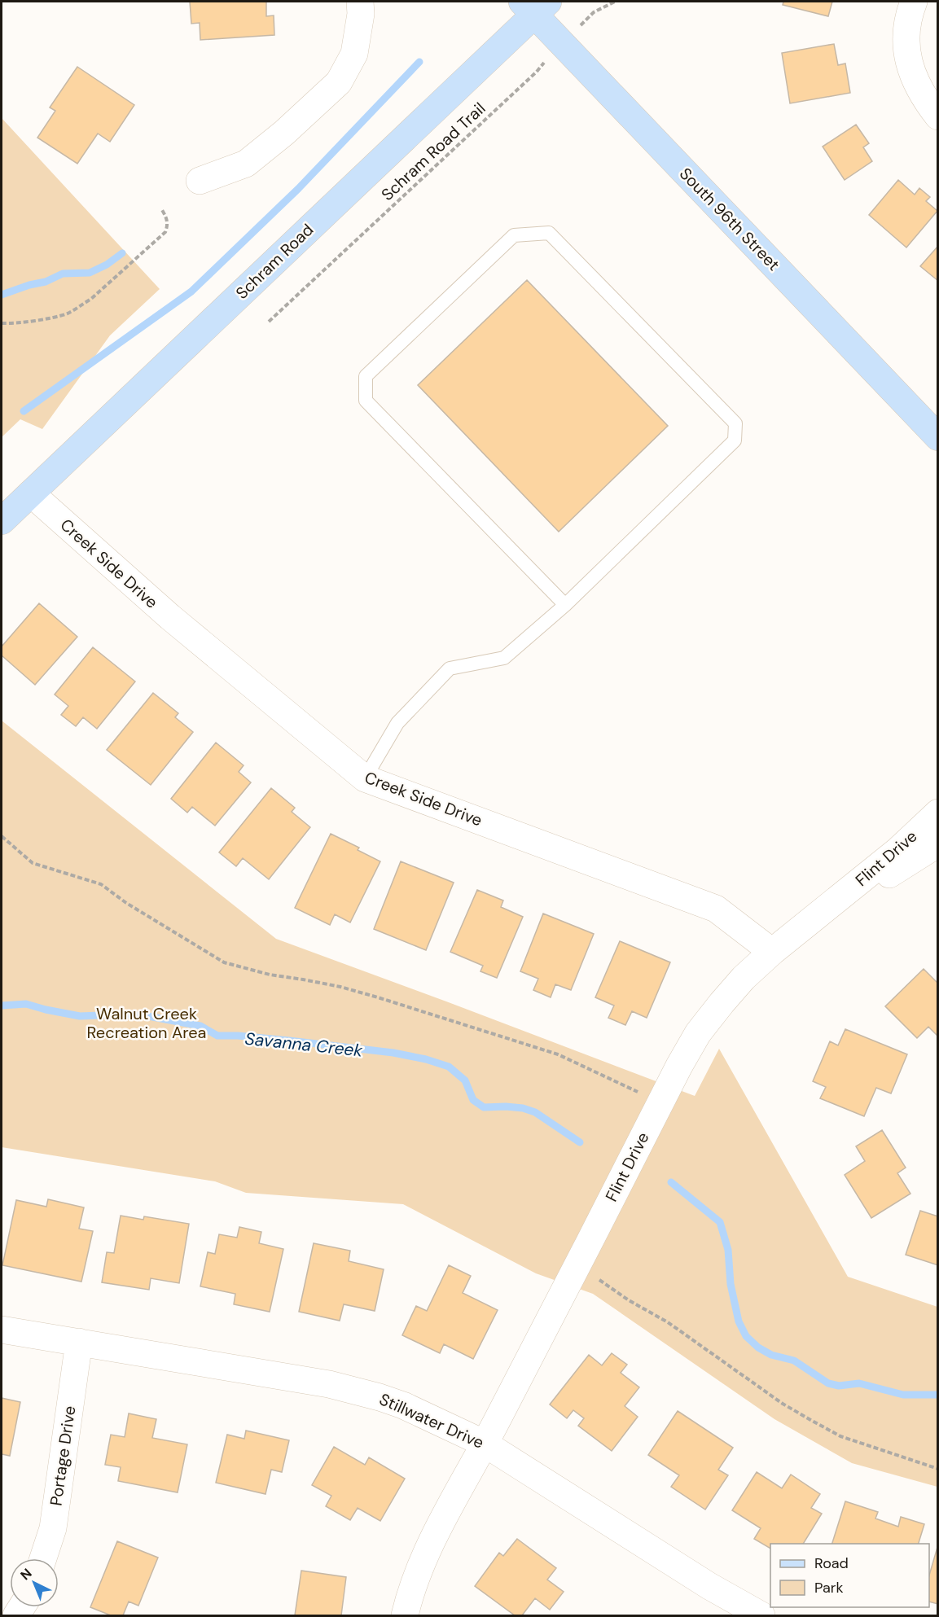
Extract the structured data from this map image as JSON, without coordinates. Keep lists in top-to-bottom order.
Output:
{
  "streets": {
    "main road": ["South 96th Street", "Schram Road"],
    "street": [
      "Creek Side Drive",
      "Flint Drive",
      "Stillwater Drive",
      "Portage Drive"
    ],
    "path": ["Schram Road Trail"]
  },
  "crossings": [
    ["Schram Road Trail", "South 96th Street"],
    ["South 96th Street", "Schram Road"],
    ["Schram Road", "Creek Side Drive"],
    ["Creek Side Drive", "Flint Drive"],
    ["Flint Drive", "Stillwater Drive"],
    ["Stillwater Drive", "Portage Drive"]
  ],
  "water": ["Savanna Creek"],
  "parks": ["Walnut Creek Recreation Area"],
  "legend": ["Road", "Park"],
  "north": "top left"
}
